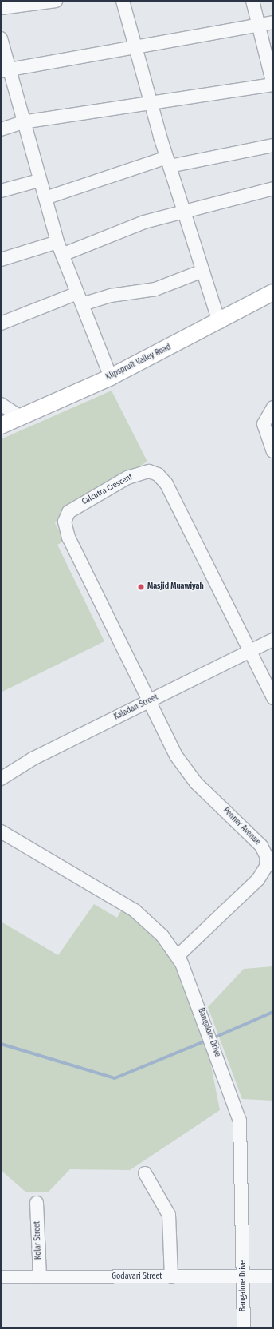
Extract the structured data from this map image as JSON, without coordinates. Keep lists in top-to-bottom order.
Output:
{
  "streets": {
    "main road": ["Klipspruit Valley Road"],
    "street": [
      "Calcutta Crescent",
      "Kaladan Street",
      "Penner Avenue",
      "Bangalore Drive",
      "Kolar Street",
      "Godavari Street"
    ]
  },
  "crossings": [
    ["Calcutta Crescent", "Kaladan Street"],
    ["Calcutta Crescent", "Penner Avenue"],
    ["Kaladan Street", "Penner Avenue"],
    ["Penner Avenue", "Bangalore Drive"],
    ["Bangalore Drive", "Godavari Street"],
    ["Kolar Street", "Godavari Street"]
  ],
  "places": ["Masjid Muawiyah"]
}
